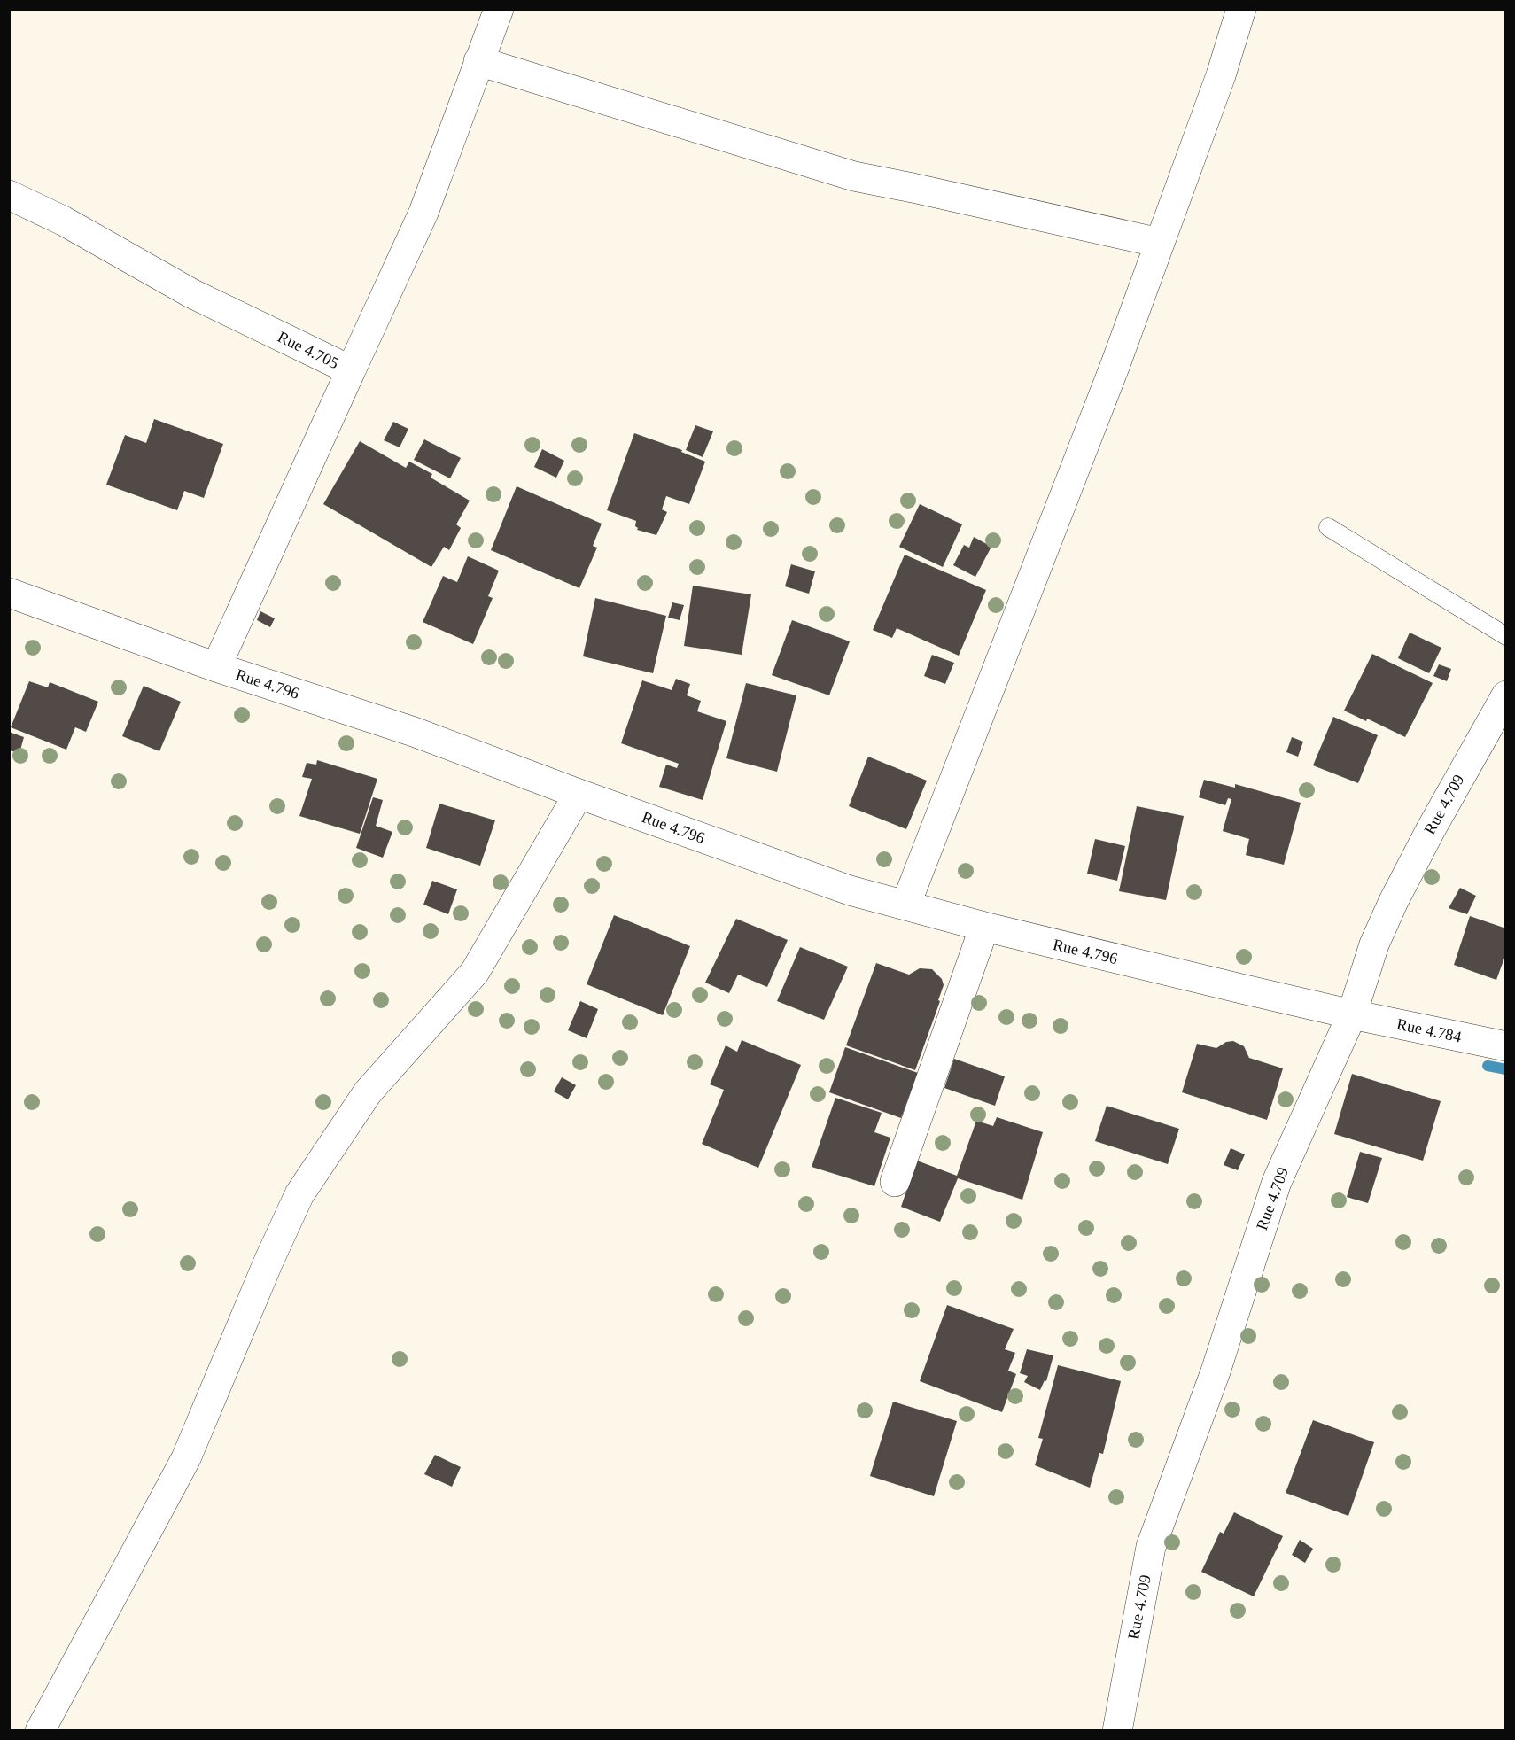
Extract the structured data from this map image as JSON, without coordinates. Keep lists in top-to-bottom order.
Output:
{
  "streets": {
    "street": [
      "Rue 4.705",
      "Rue 4.796",
      "Rue 4.709",
      "Rue 4.784"
    ]
  },
  "crossings": [
    ["Rue 4.705", "Rue 4.796"],
    ["Rue 4.796", "Rue 4.709"],
    ["Rue 4.796", "Rue 4.784"],
    ["Rue 4.709", "Rue 4.784"]
  ]
}
